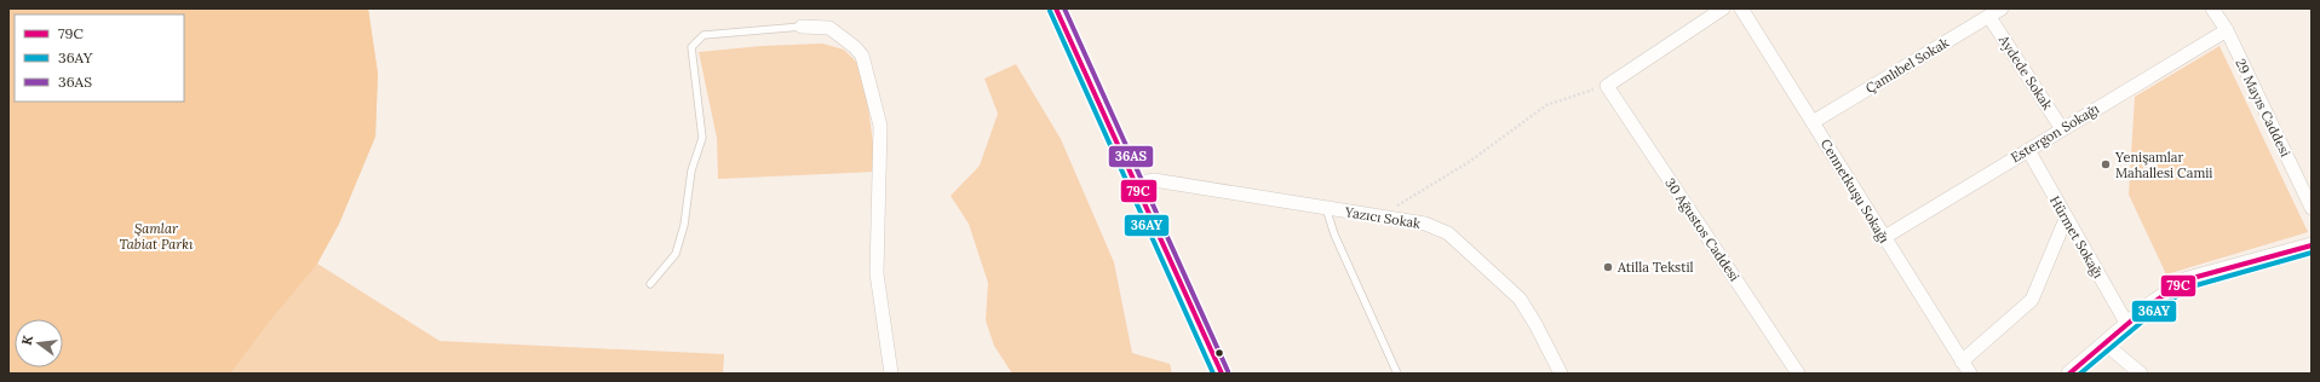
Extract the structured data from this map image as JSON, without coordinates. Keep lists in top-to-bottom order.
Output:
{
  "streets": {
    "street": [
      "Çamlıbel Sokak",
      "Aydede Sokak",
      "29 Mayıs Caddesi",
      "Estergon Sokağı",
      "Cennetkuşu Sokağı",
      "Yazıcı Sokak",
      "30 Ağustos Caddesi",
      "Hürmet Sokağı"
    ]
  },
  "crossings": [
    ["Çamlıbel Sokak", "Aydede Sokak"],
    ["Çamlıbel Sokak", "Cennetkuşu Sokağı"],
    ["Aydede Sokak", "Estergon Sokağı"],
    ["29 Mayıs Caddesi", "Estergon Sokağı"],
    ["Estergon Sokağı", "Cennetkuşu Sokağı"],
    ["Estergon Sokağı", "Hürmet Sokağı"]
  ],
  "parks": ["Şamlar Tabiat Parkı"],
  "places": ["Yenişamlar Mahallesi Camii", "Atilla Tekstil"],
  "lines": ["transit line 79C", "transit line 36AS", "transit line 36AY"],
  "legend": ["79C", "36AY", "36AS"],
  "north": "left"
}
